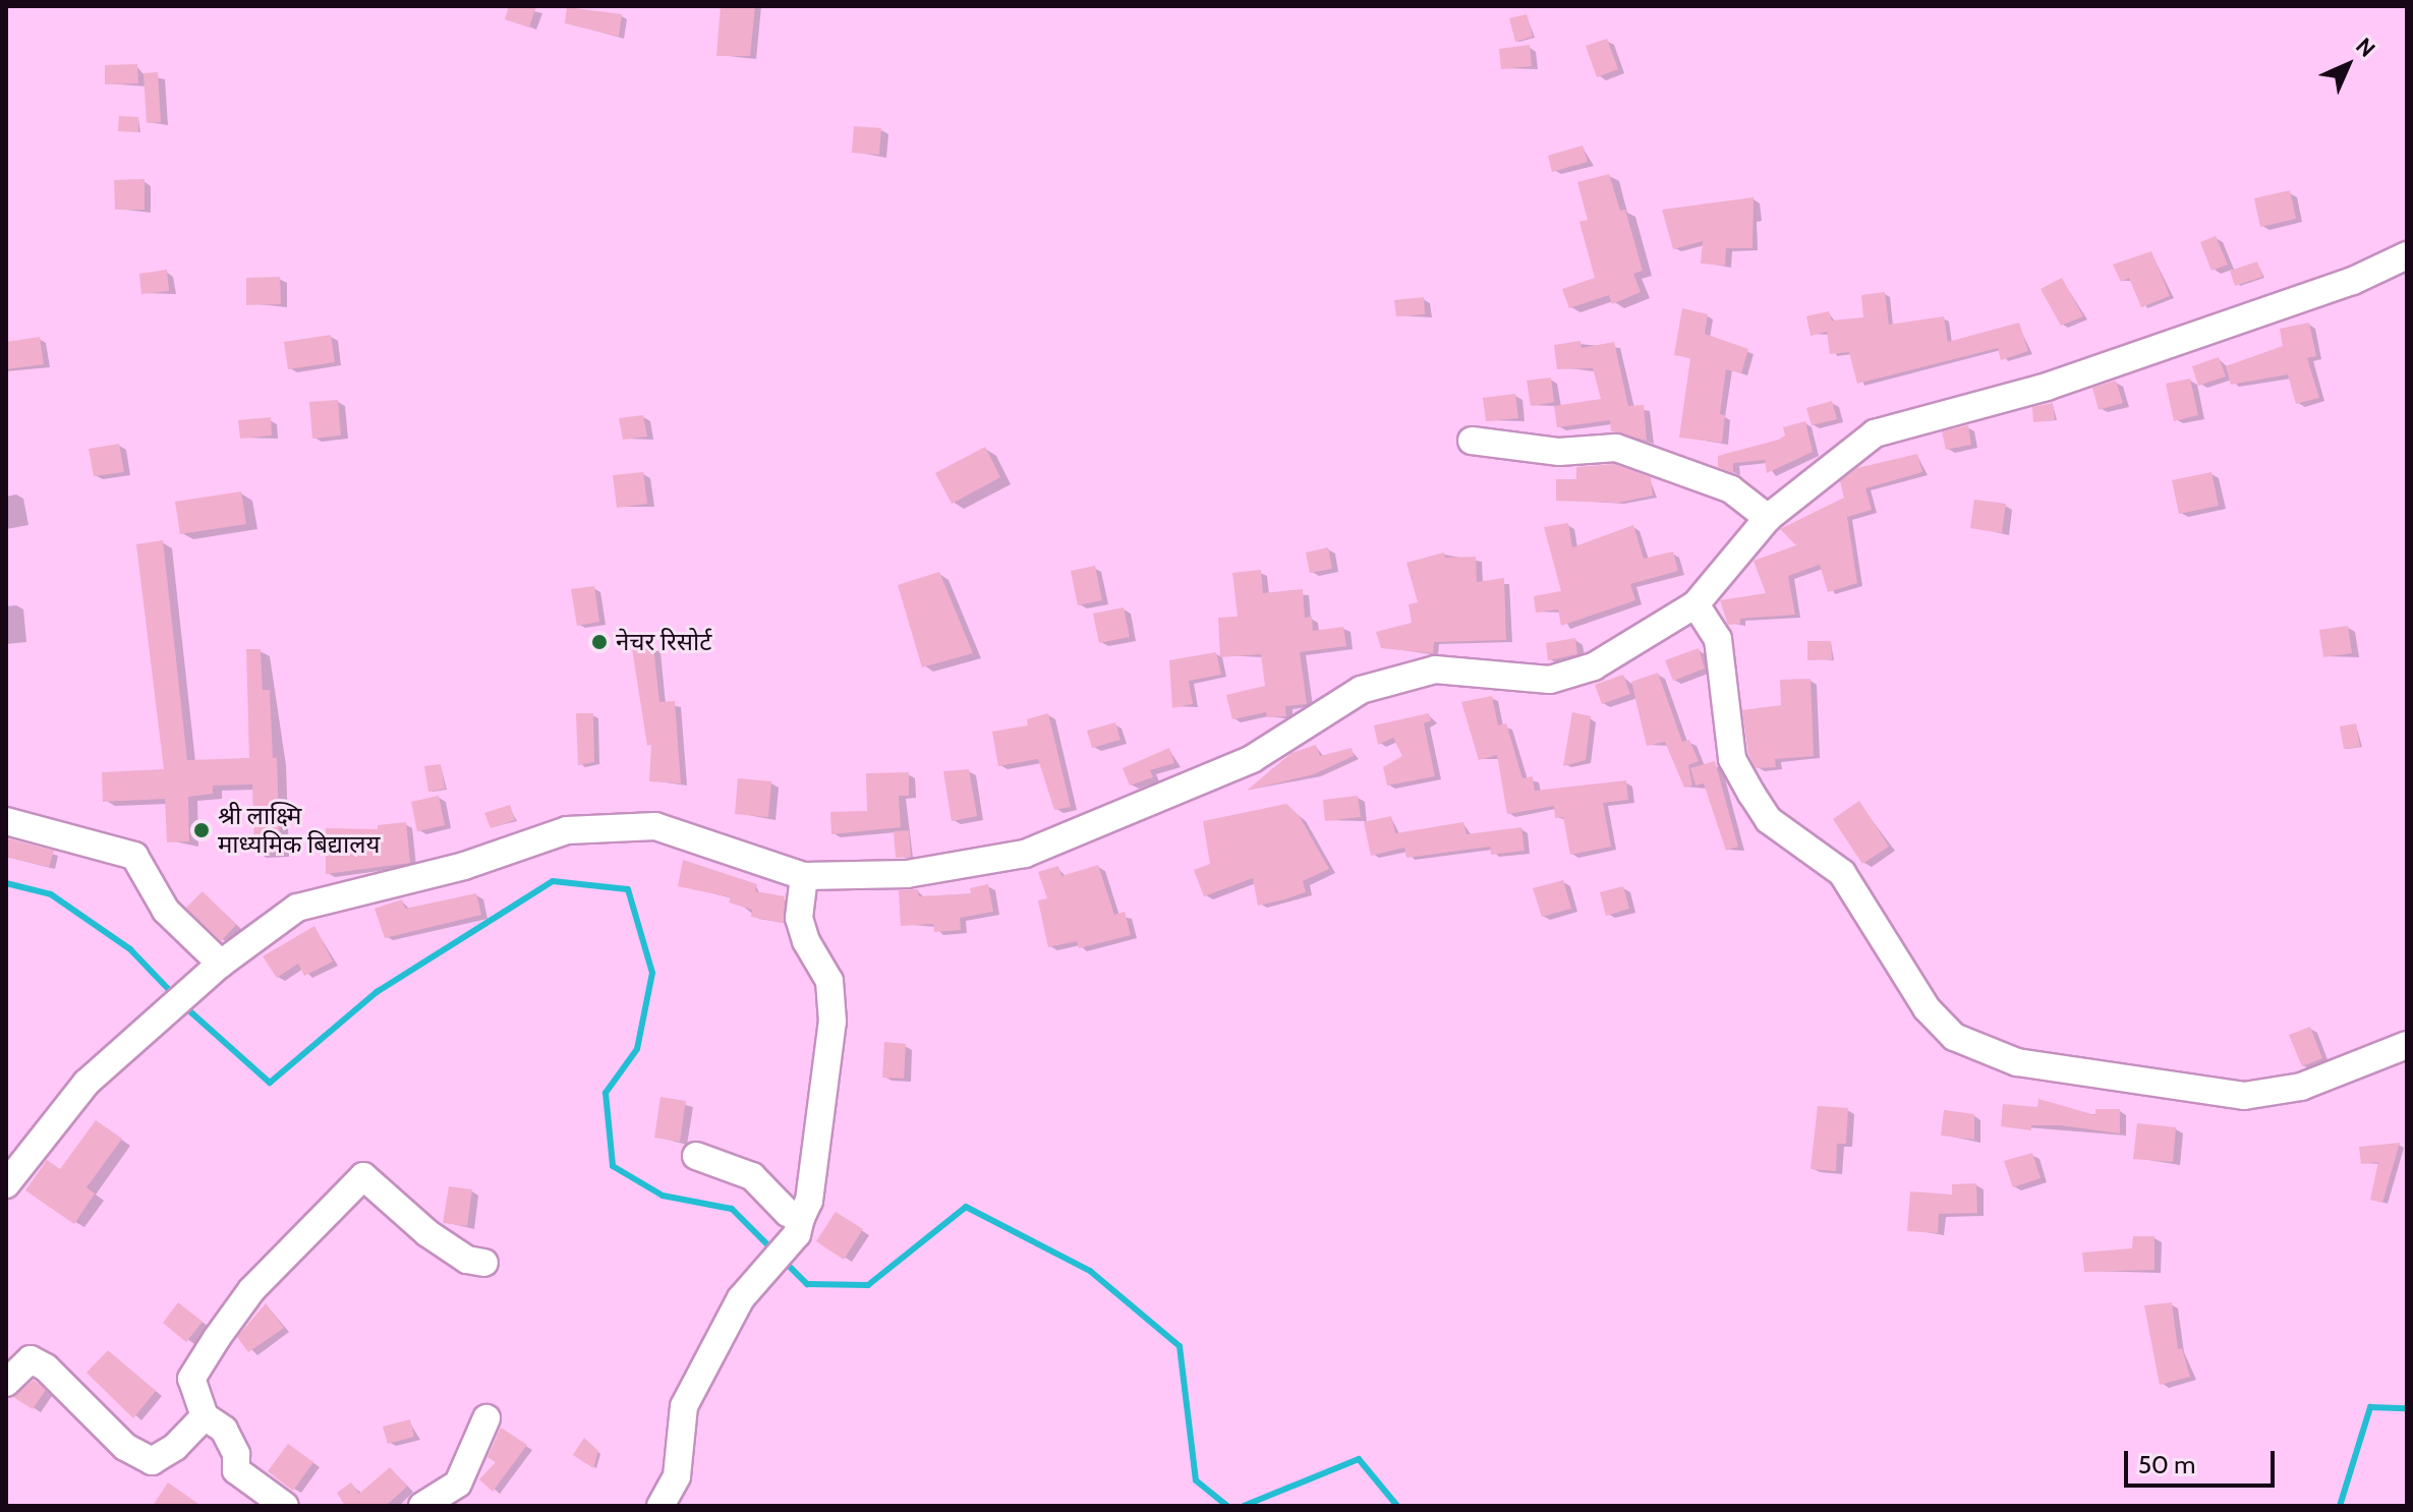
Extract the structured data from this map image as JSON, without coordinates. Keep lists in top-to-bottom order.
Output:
{
  "places": ["नेचर रिसोर्ट", "श्री लाक्ष्मि माध्यमिक बिद्यालय"],
  "scale_bar": "50 m",
  "north": "top right"
}
